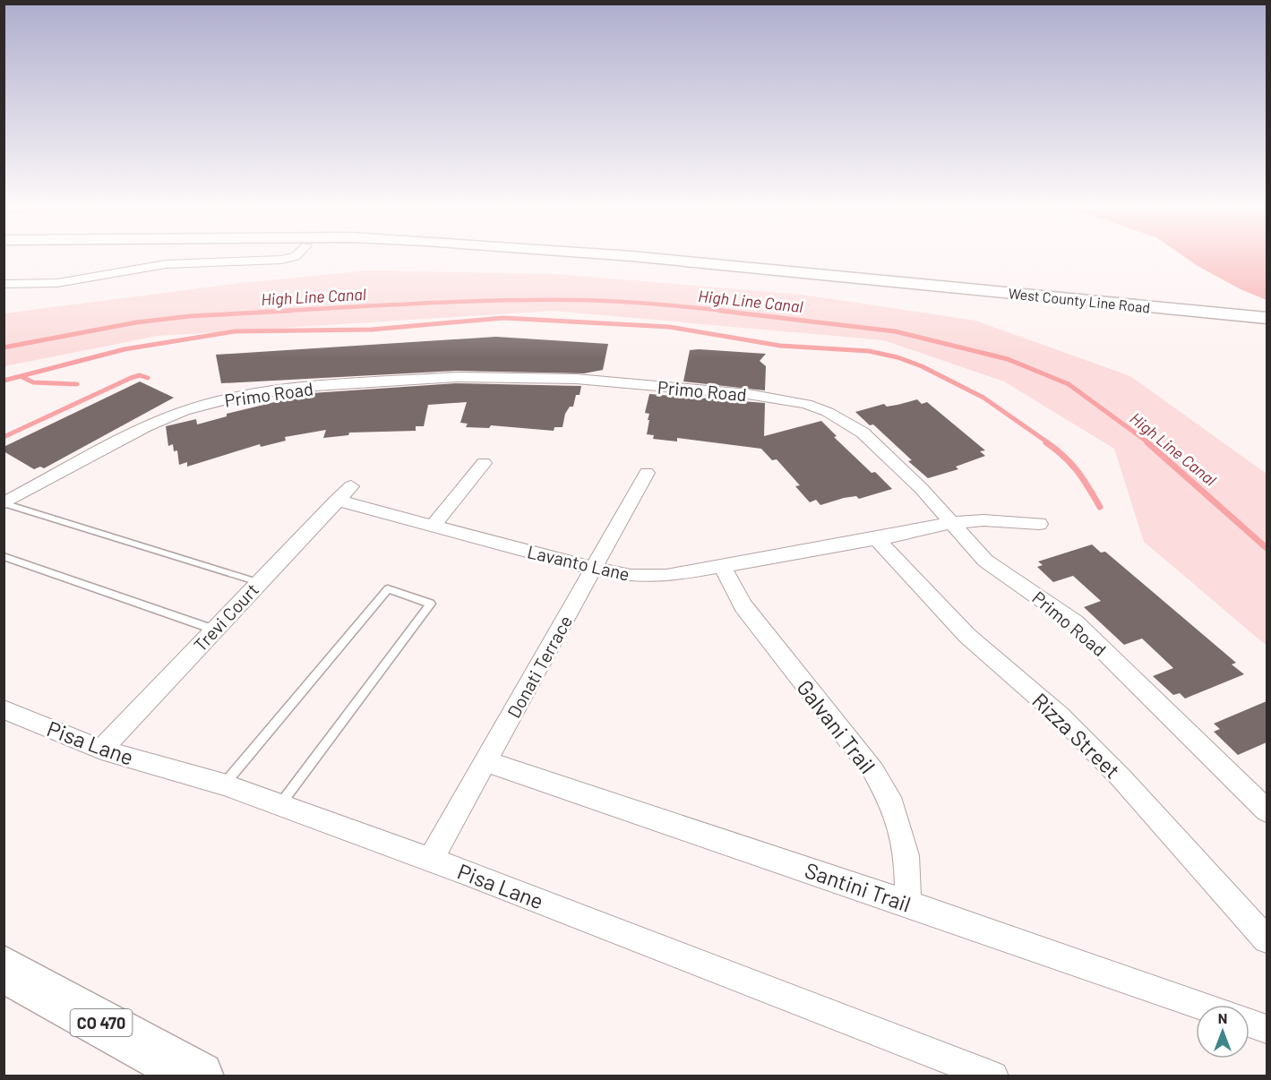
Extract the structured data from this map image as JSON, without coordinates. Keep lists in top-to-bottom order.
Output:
{
  "streets": {
    "highway": ["CO 470"],
    "main road": ["West County Line Road"],
    "street": [
      "Primo Road",
      "Lavanto Lane",
      "Trevi Court",
      "Donati Terrace",
      "Galvani Trail",
      "Rizza Street",
      "Pisa Lane",
      "Santini Trail"
    ]
  },
  "crossings": [
    ["Primo Road", "Lavanto Lane"],
    ["Lavanto Lane", "Trevi Court"],
    ["Lavanto Lane", "Donati Terrace"],
    ["Lavanto Lane", "Galvani Trail"],
    ["Lavanto Lane", "Rizza Street"],
    ["Trevi Court", "Pisa Lane"],
    ["Donati Terrace", "Pisa Lane"],
    ["Donati Terrace", "Santini Trail"],
    ["Galvani Trail", "Santini Trail"]
  ],
  "water": ["High Line Canal"],
  "north": "top"
}
